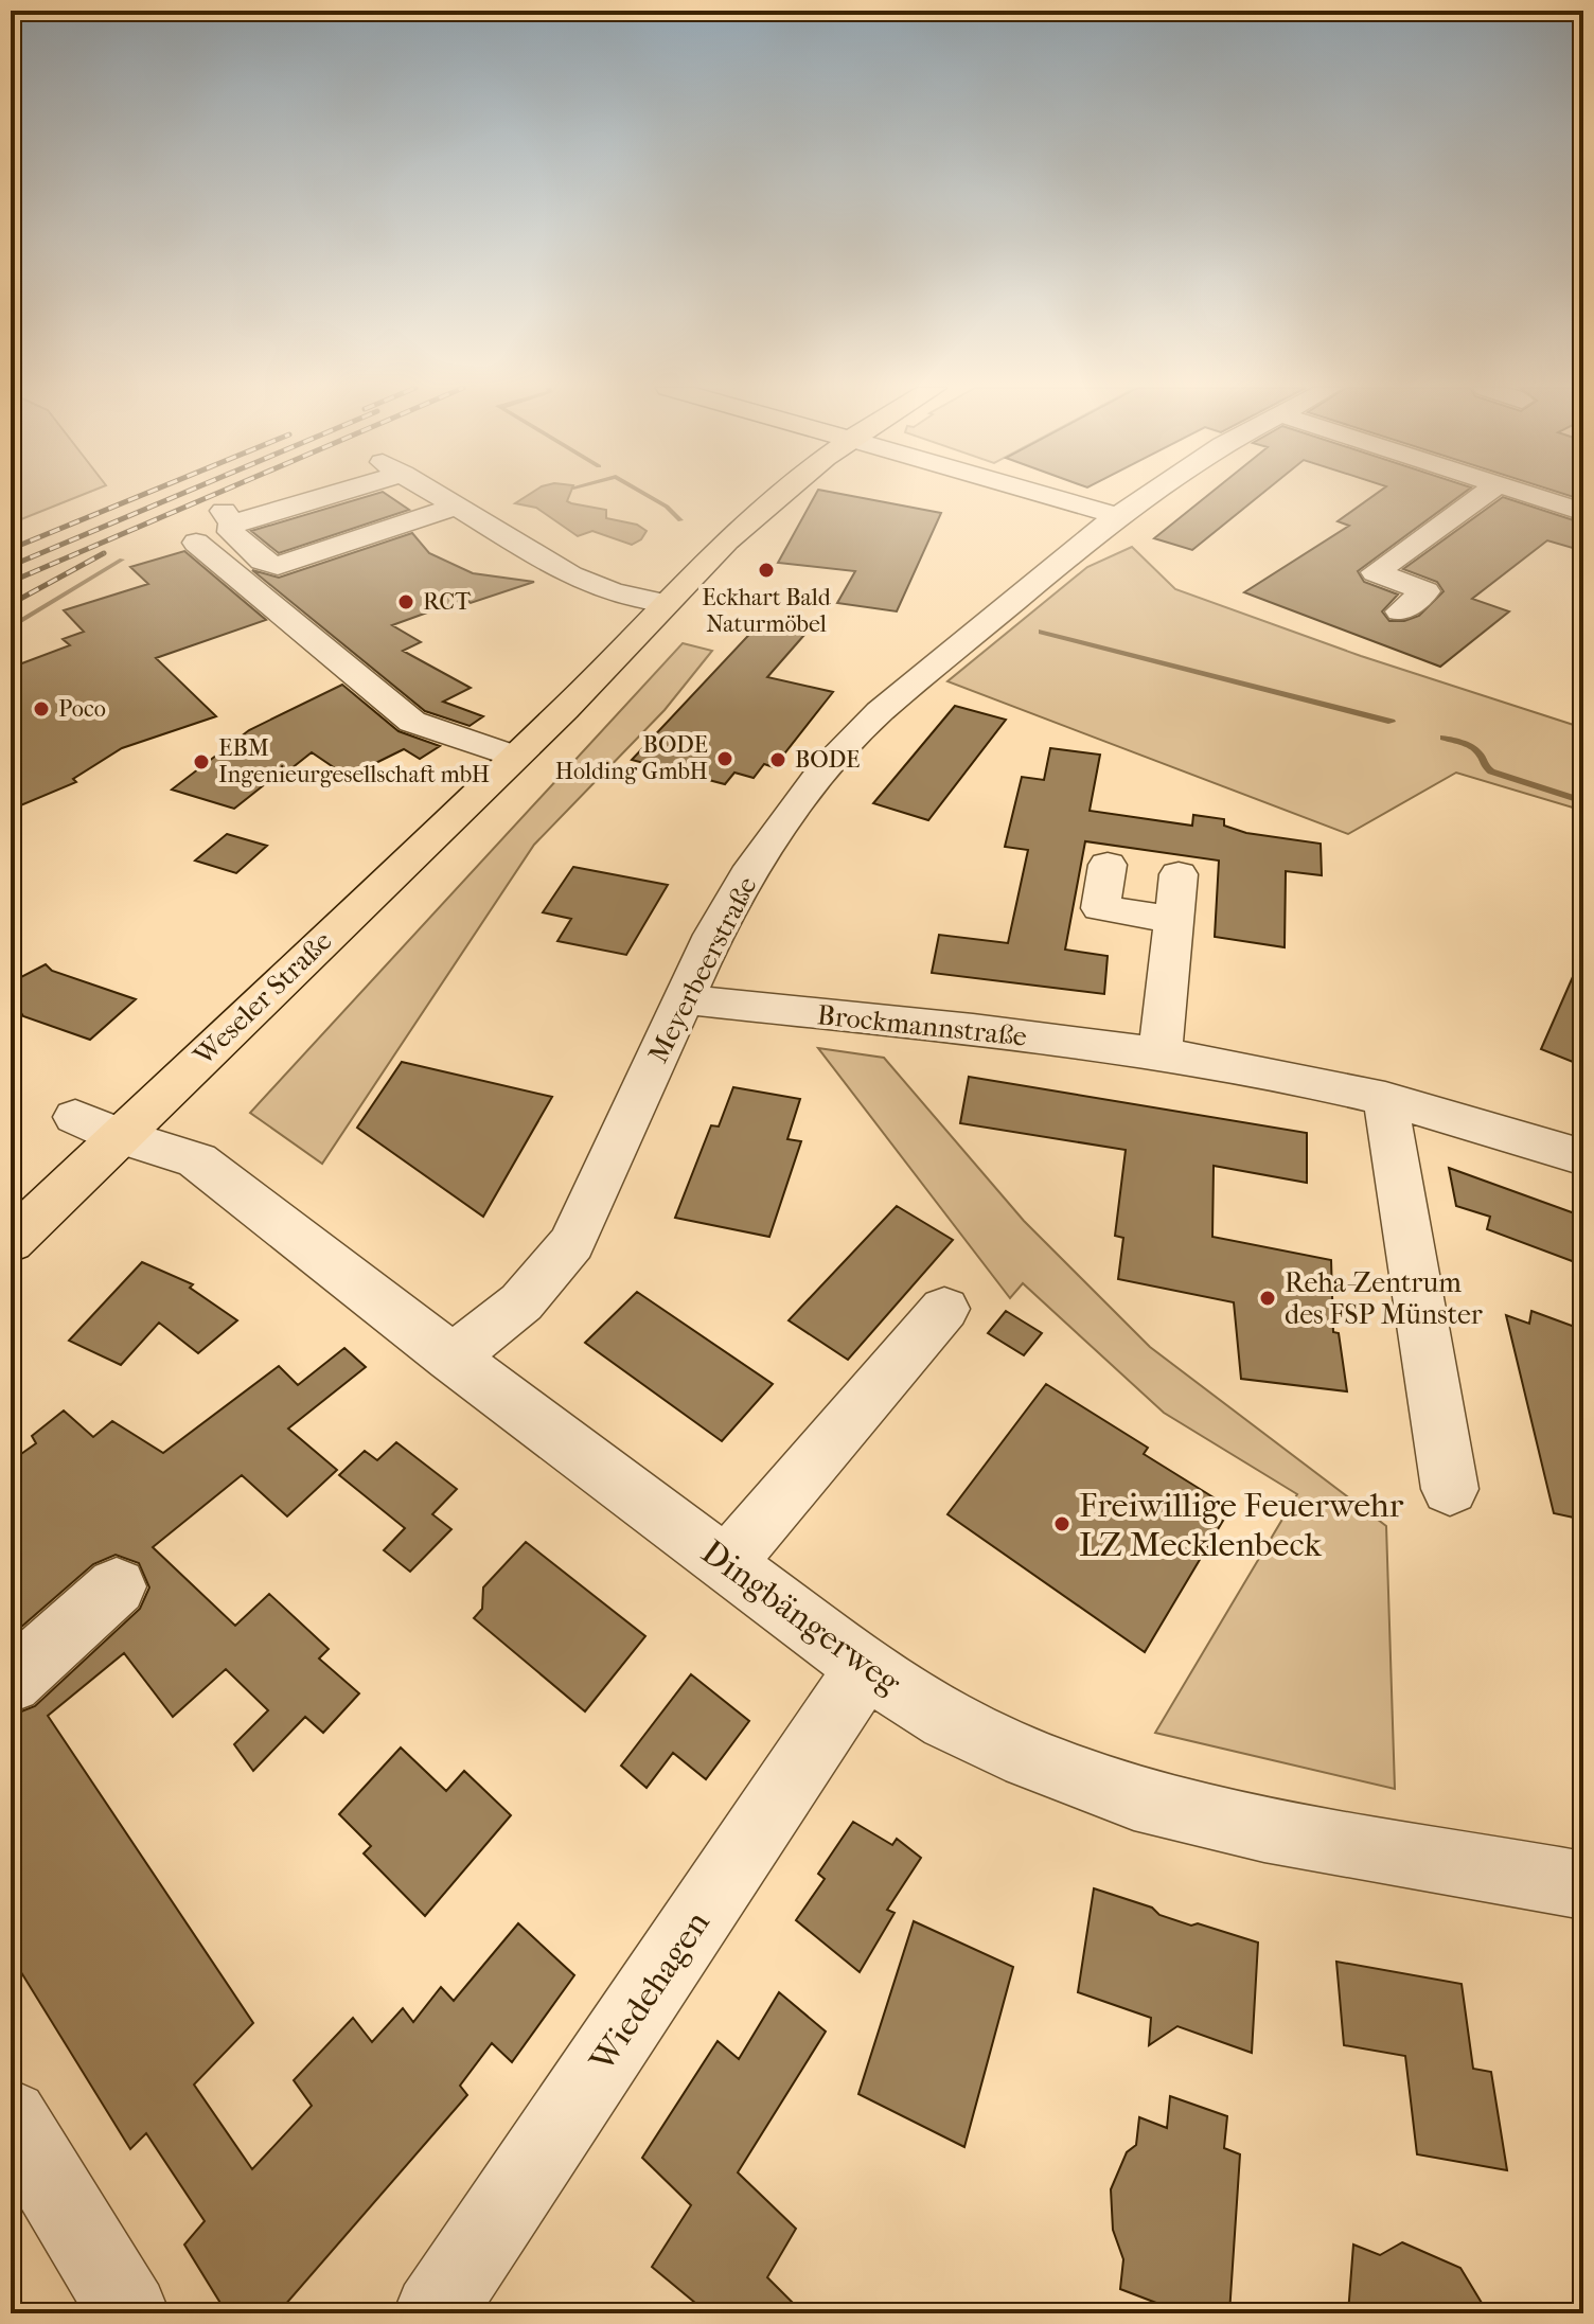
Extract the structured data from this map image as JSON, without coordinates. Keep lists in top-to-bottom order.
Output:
{
  "streets": {
    "main road": ["Weseler Straße"],
    "street": [
      "Meyerbeerstraße",
      "Brockmannstraße",
      "Dingbängerweg",
      "Wiedehagen"
    ]
  },
  "crossings": [
    ["Meyerbeerstraße", "Brockmannstraße"],
    ["Meyerbeerstraße", "Dingbängerweg"],
    ["Weseler Straße", "Dingbängerweg"],
    ["Dingbängerweg", "Wiedehagen"]
  ],
  "places": [
    "Eckhart Bald Naturmöbel",
    "RCT",
    "Poco",
    "BODE Holding GmbH",
    "BODE",
    "EBM Ingenieurgesellschaft mbH",
    "Reha-Zentrum des FSP Münster",
    "Freiwillige Feuerwehr LZ Mecklenbeck"
  ]
}
